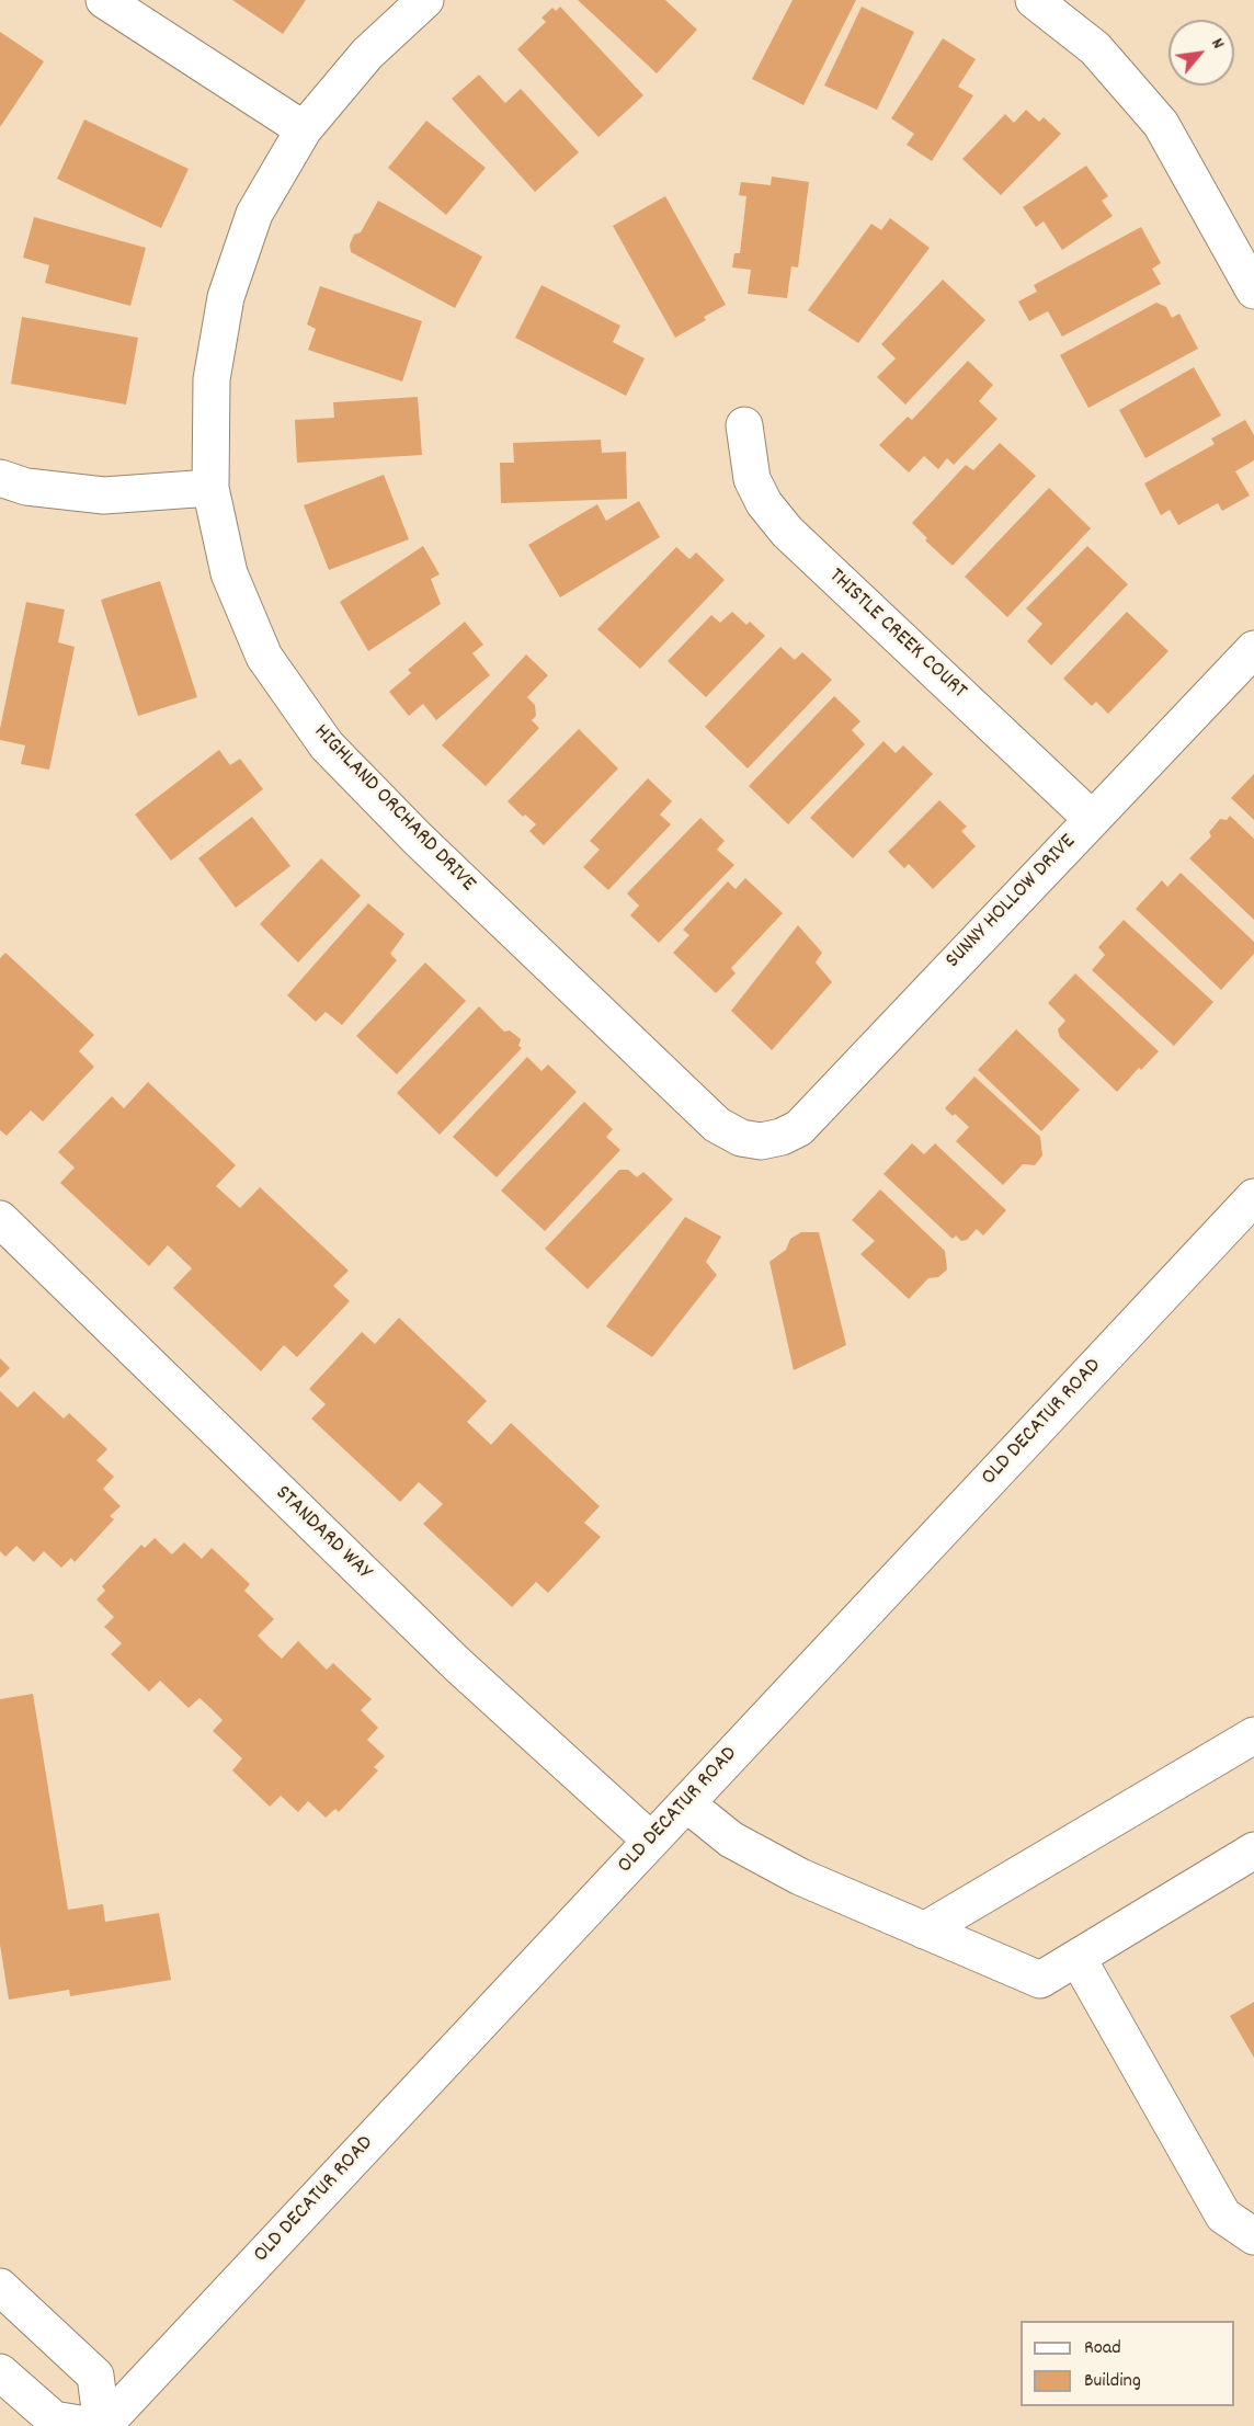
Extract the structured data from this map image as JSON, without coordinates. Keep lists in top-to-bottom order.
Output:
{
  "streets": {
    "street": [
      "THISTLE CREEK COURT",
      "HIGHLAND ORCHARD DRIVE",
      "SUNNY HOLLOW DRIVE",
      "OLD DECATUR ROAD",
      "STANDARD WAY"
    ]
  },
  "crossings": [
    ["THISTLE CREEK COURT", "SUNNY HOLLOW DRIVE"],
    ["HIGHLAND ORCHARD DRIVE", "SUNNY HOLLOW DRIVE"],
    ["OLD DECATUR ROAD", "STANDARD WAY"]
  ],
  "legend": ["Road", "Building"],
  "north": "top right"
}
